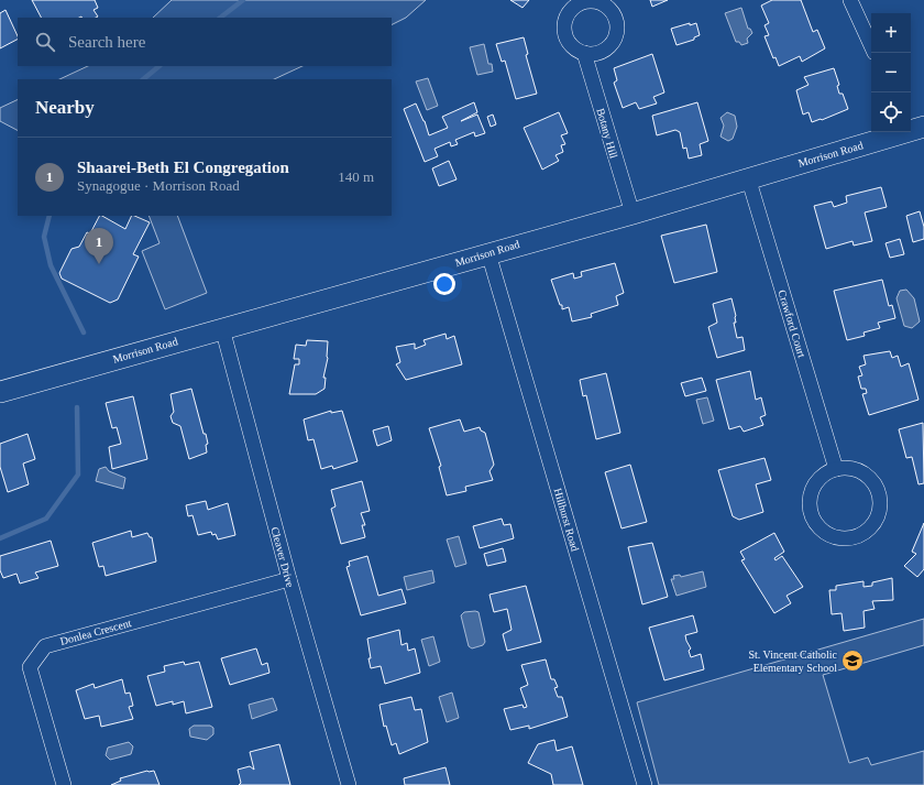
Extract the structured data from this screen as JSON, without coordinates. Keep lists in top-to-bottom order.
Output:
{
  "streets": {
    "street": [
      "Botany Hill",
      "Morrison Road",
      "Crawford Court",
      "Hillhurst Road",
      "Cleaver Drive",
      "Donlea Crescent"
    ]
  },
  "crossings": [
    ["Botany Hill", "Morrison Road"],
    ["Morrison Road", "Crawford Court"],
    ["Morrison Road", "Hillhurst Road"],
    ["Morrison Road", "Cleaver Drive"],
    ["Cleaver Drive", "Donlea Crescent"]
  ],
  "places": {
    "school or university": ["St. Vincent Catholic Elementary School"]
  },
  "page": {
    "map_buttons": ["+", "−"],
    "search": "Search here",
    "heading": "Nearby",
    "list": [
      {
        "mark": "1",
        "name": "Shaarei-Beth El Congregation",
        "note": "Synagogue · Morrison Road",
        "value": "140 m"
      }
    ],
    "pins": "1"
  }
}
